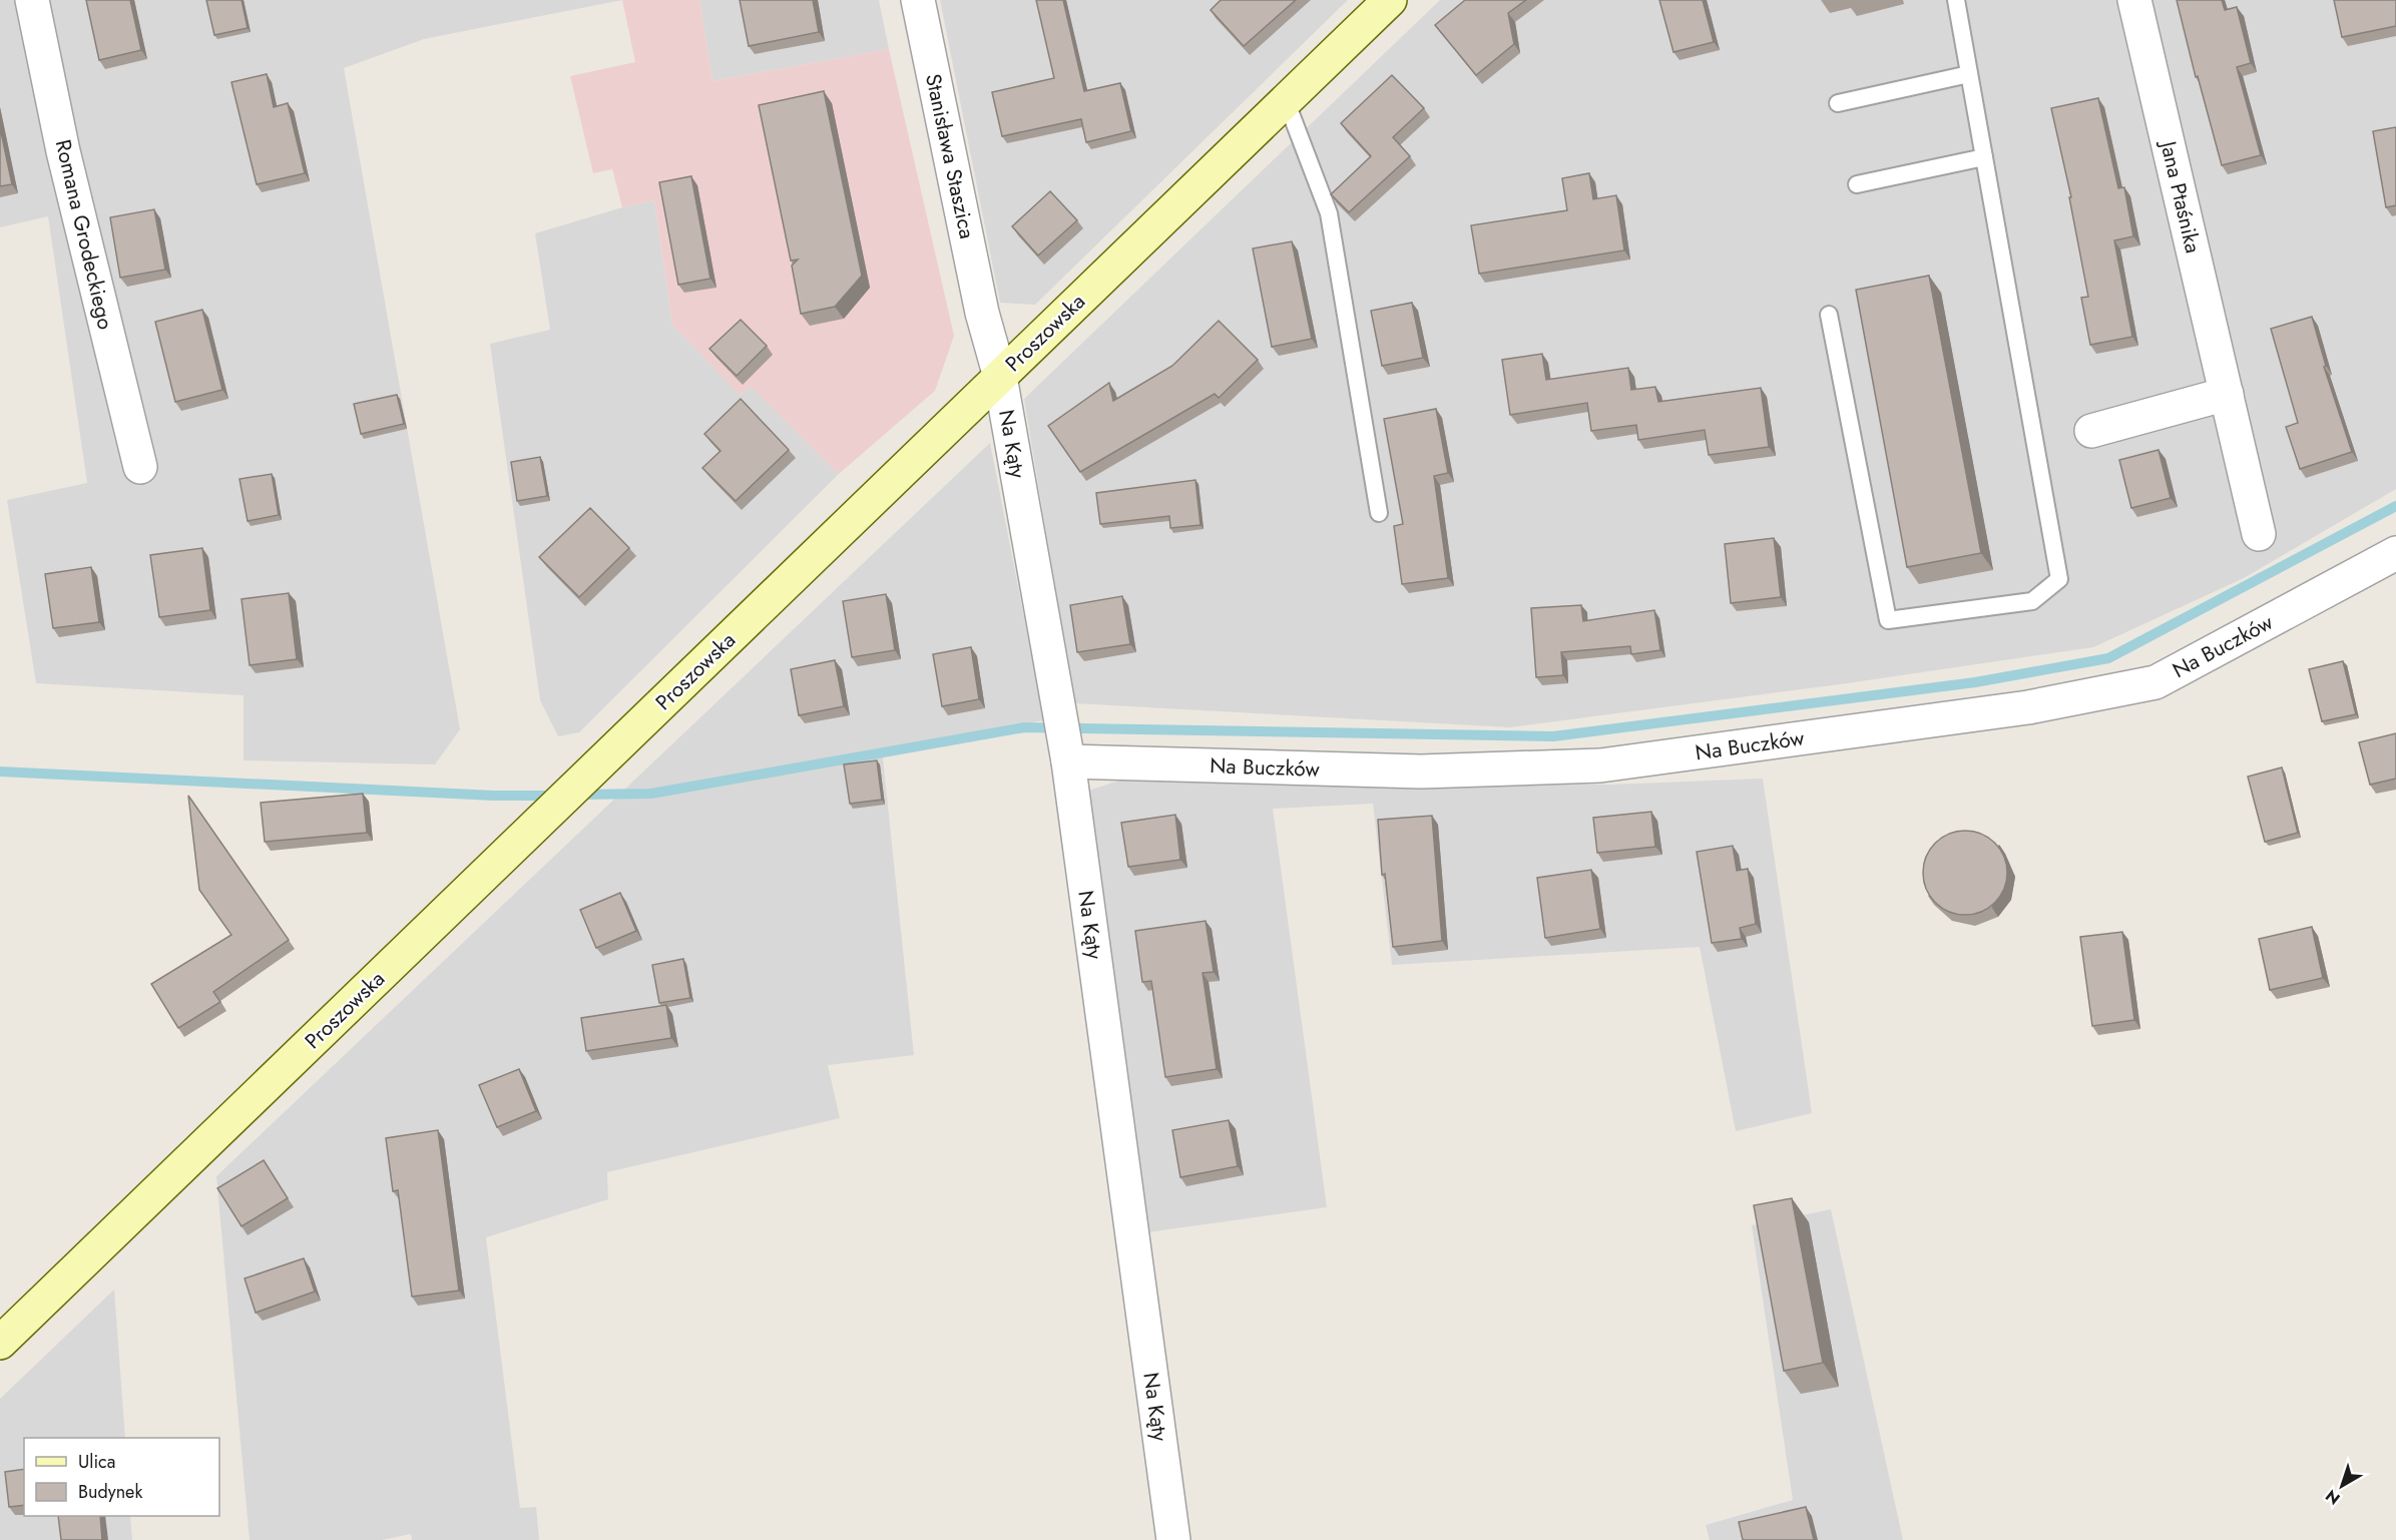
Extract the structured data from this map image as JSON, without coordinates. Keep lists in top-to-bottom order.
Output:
{
  "streets": {
    "main road": ["Proszowska"],
    "street": [
      "Stanisława Staszica",
      "Jana Ptaśnika",
      "Romana Grodeckiego",
      "Na Kąty",
      "Na Buczków"
    ]
  },
  "crossings": [
    ["Stanisława Staszica", "Na Kąty"],
    ["Proszowska", "Na Kąty"],
    ["Na Kąty", "Na Buczków"]
  ],
  "legend": ["Ulica", "Budynek"],
  "north": "bottom left"
}
